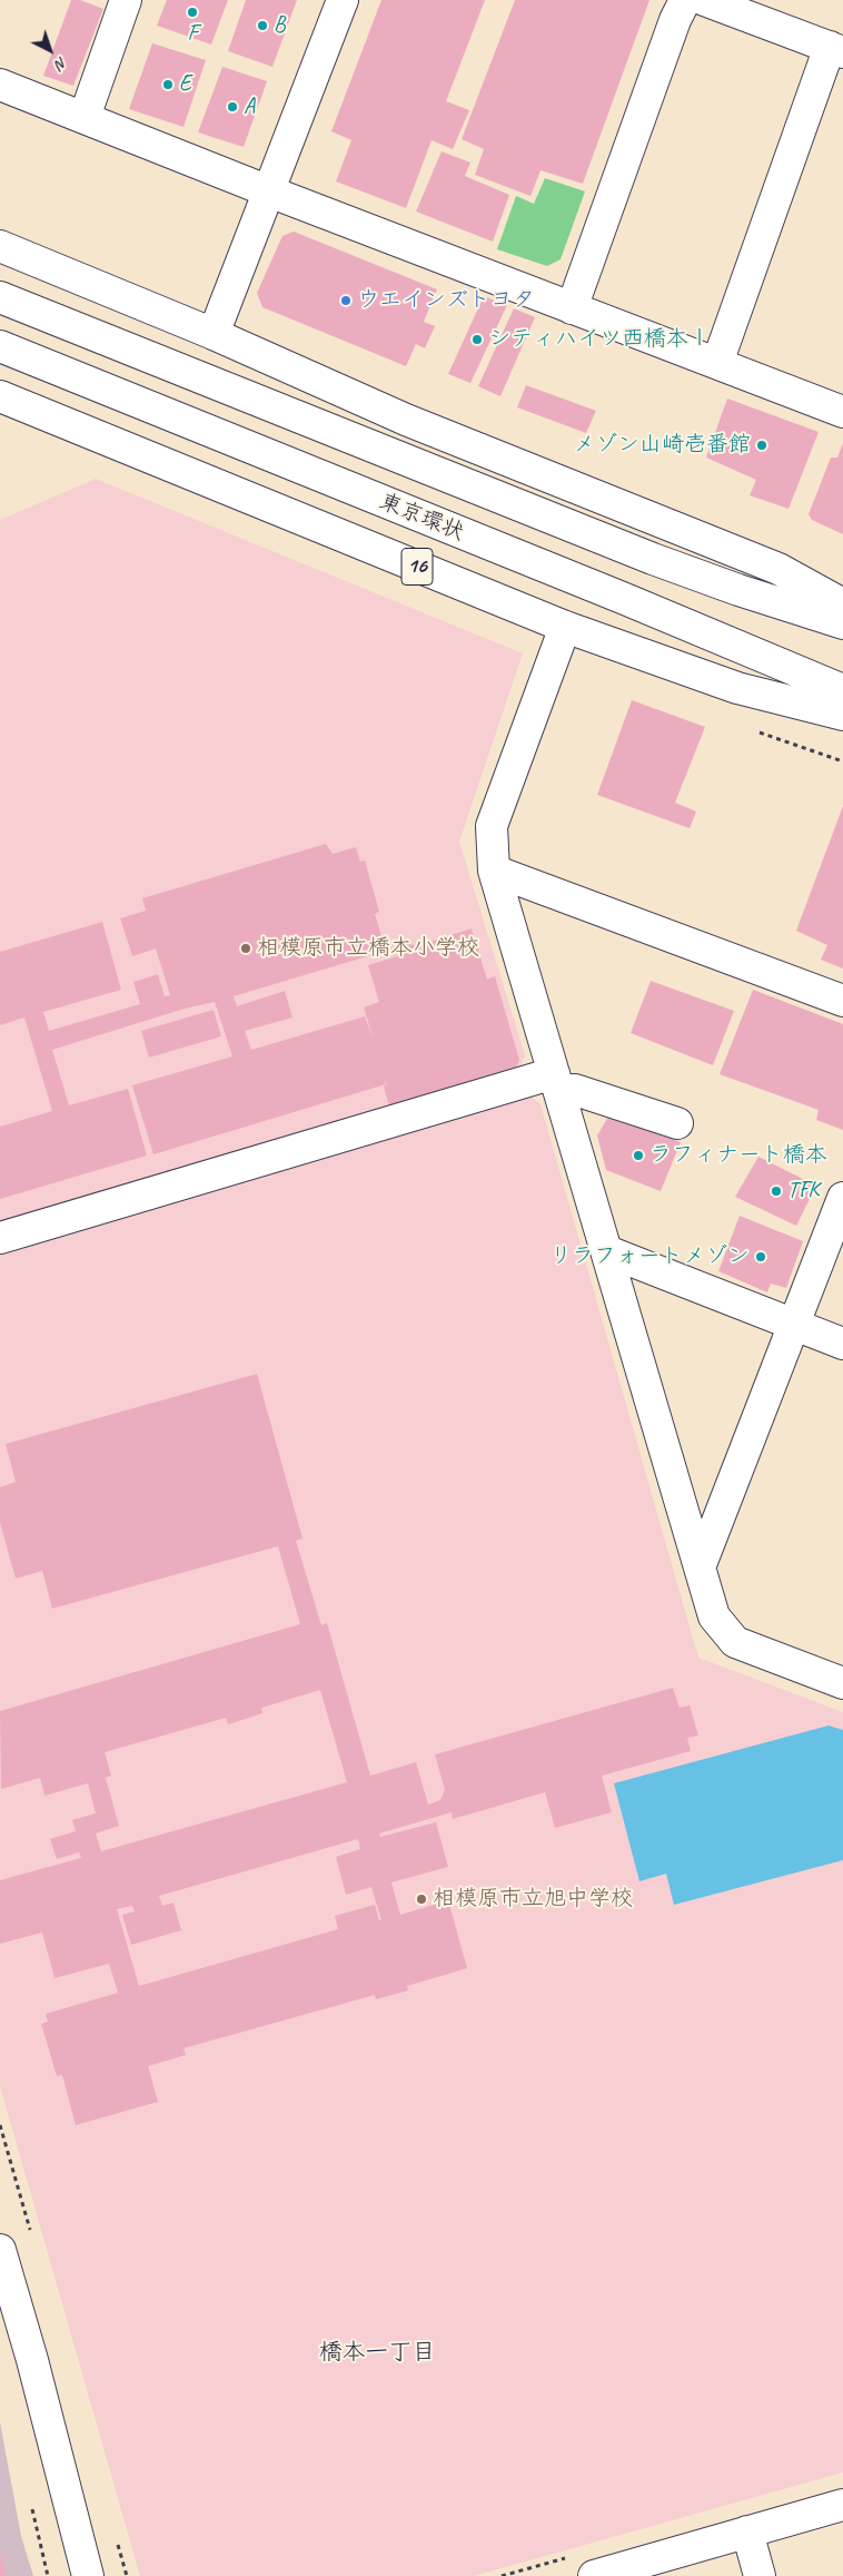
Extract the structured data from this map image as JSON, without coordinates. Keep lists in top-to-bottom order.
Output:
{
  "streets": {
    "main road": ["東京環状", "16"]
  },
  "districts": ["橋本一丁目"],
  "places": [
    "F",
    "B",
    "E",
    "A",
    "ウエインズトヨタ",
    "シティハイツ西橋本Ⅰ",
    "メゾン山崎壱番館",
    "相模原市立橋本小学校",
    "ラフィナート橋本",
    "TFK",
    "リラフォートメゾン",
    "相模原市立旭中学校"
  ],
  "north": "bottom right"
}
